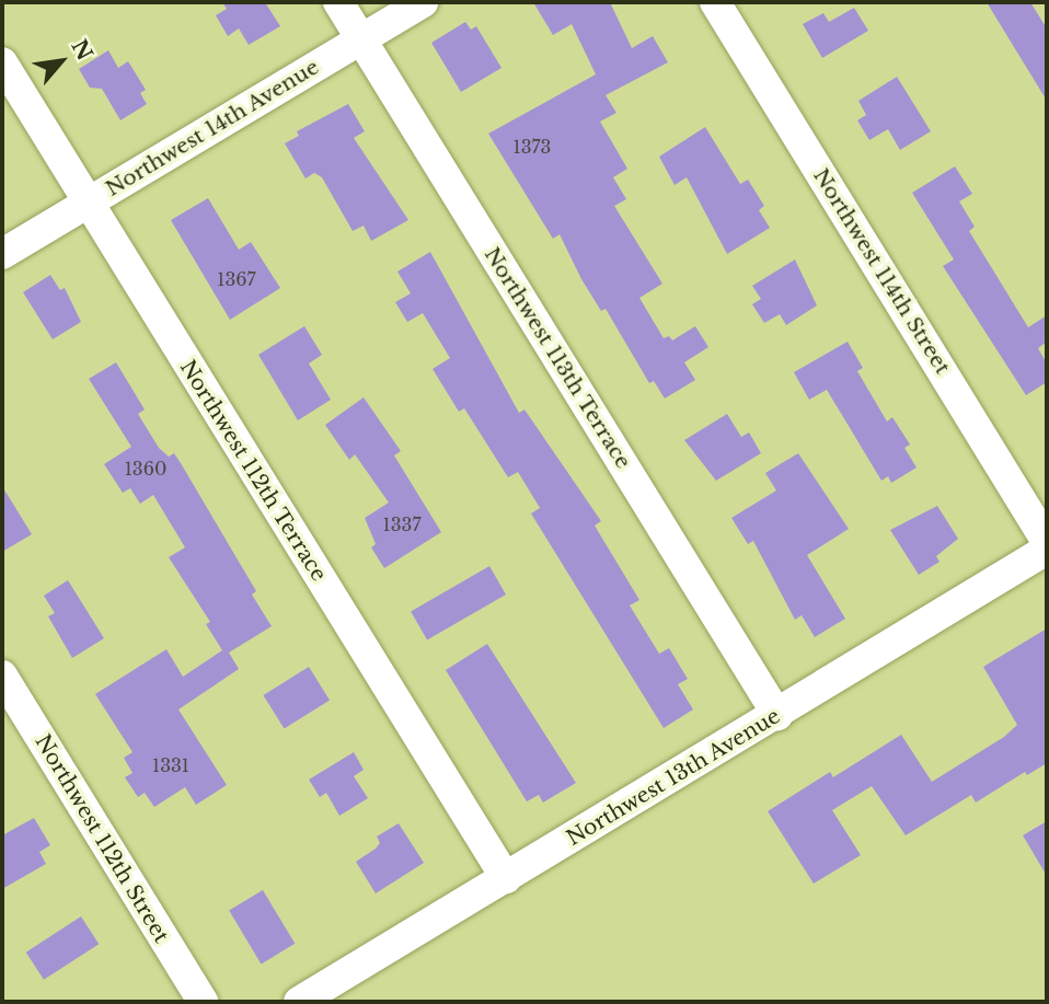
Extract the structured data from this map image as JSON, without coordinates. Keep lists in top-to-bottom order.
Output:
{
  "streets": {
    "street": [
      "Northwest 14th Avenue",
      "Northwest 114th Street",
      "Northwest 113th Terrace",
      "Northwest 112th Terrace",
      "Northwest 13th Avenue",
      "Northwest 112th Street"
    ]
  },
  "crossings": [
    ["Northwest 14th Avenue", "Northwest 113th Terrace"],
    ["Northwest 14th Avenue", "Northwest 112th Terrace"],
    ["Northwest 113th Terrace", "Northwest 13th Avenue"],
    ["Northwest 112th Terrace", "Northwest 13th Avenue"]
  ],
  "house_numbers": [
    "1373",
    "1367",
    "1360",
    "1337",
    "1331"
  ],
  "north": "top right"
}
